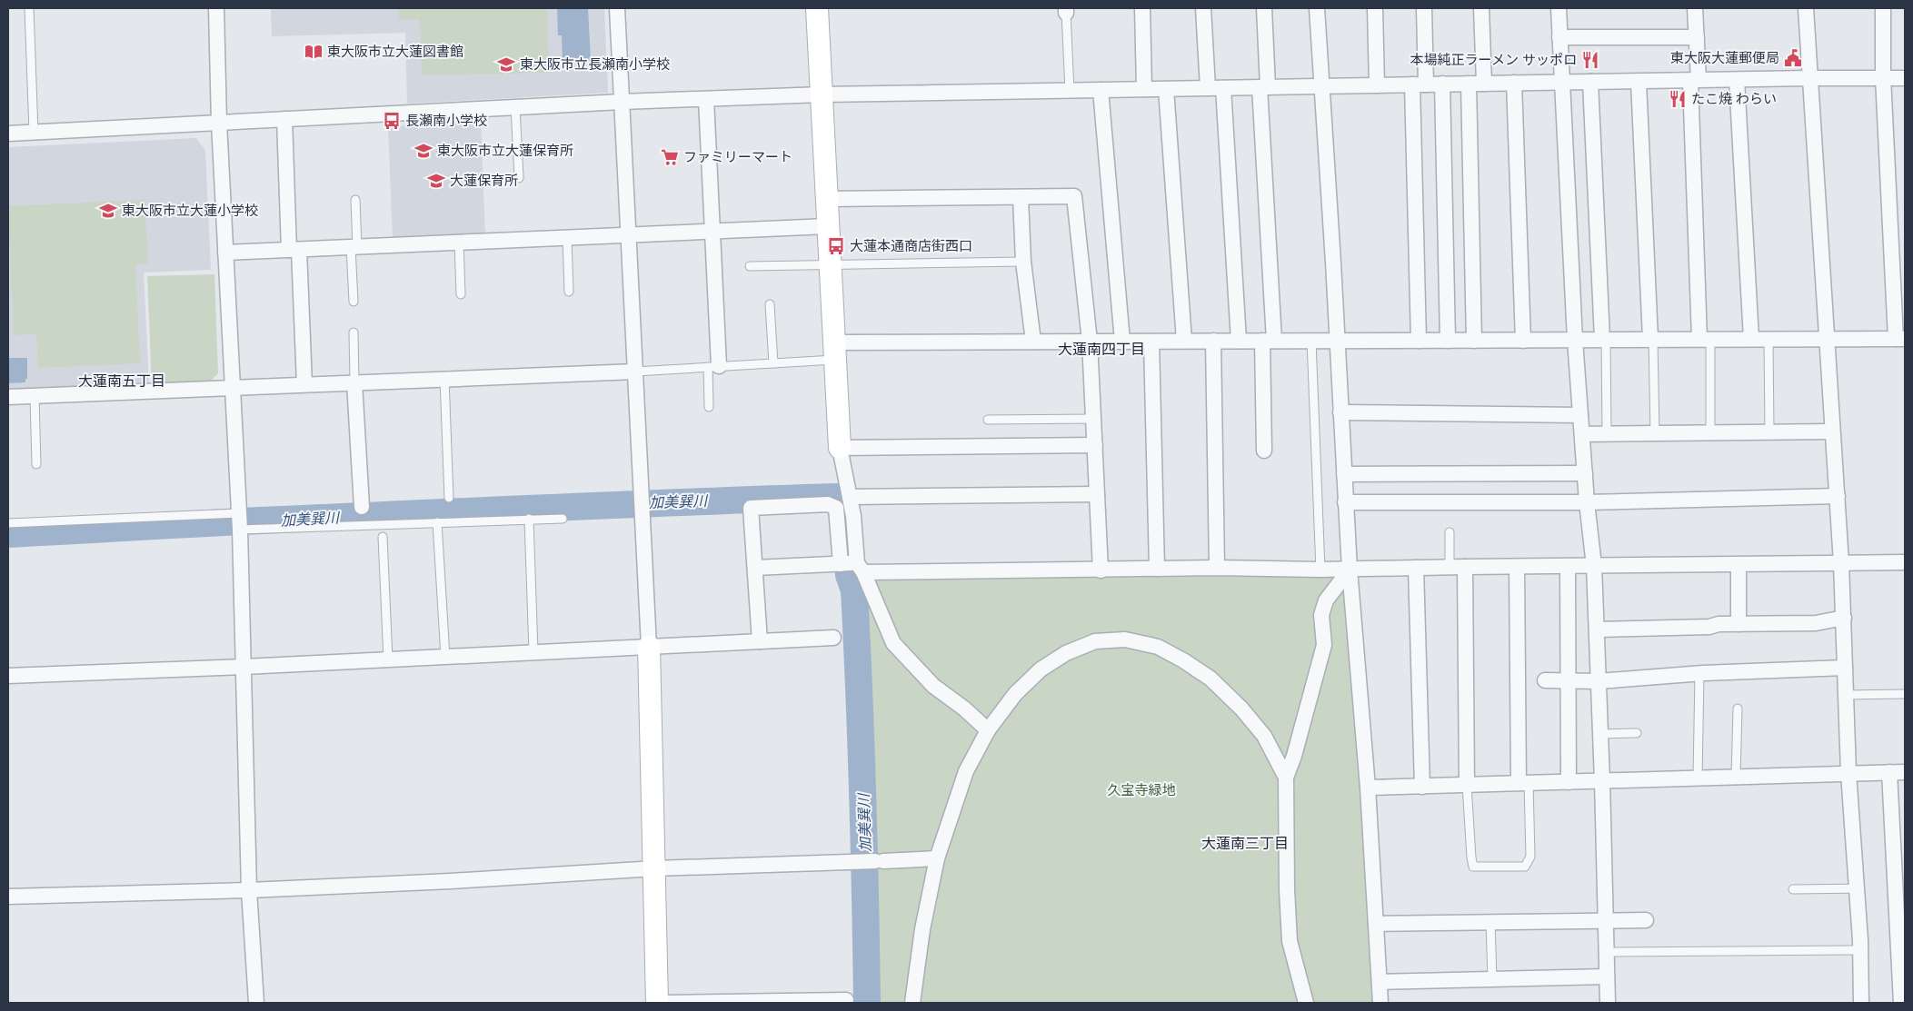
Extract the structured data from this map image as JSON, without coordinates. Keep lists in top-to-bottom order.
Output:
{
  "districts": ["大蓮南四丁目", "大蓮南五丁目", "大蓮南三丁目"],
  "water": ["加美巽川"],
  "parks": ["久宝寺緑地"],
  "places": {
    "library": ["東大阪市立大蓮図書館"],
    "public building": ["東大阪大蓮郵便局"],
    "restaurant": ["本場純正ラーメン サッポロ", "たこ焼 わらい"],
    "school or university": [
      "東大阪市立長瀬南小学校",
      "東大阪市立大蓮保育所",
      "大蓮保育所",
      "東大阪市立大蓮小学校"
    ],
    "bus stop": ["長瀬南小学校", "大蓮本通商店街西口"],
    "supermarket": ["ファミリーマート"]
  }
}
